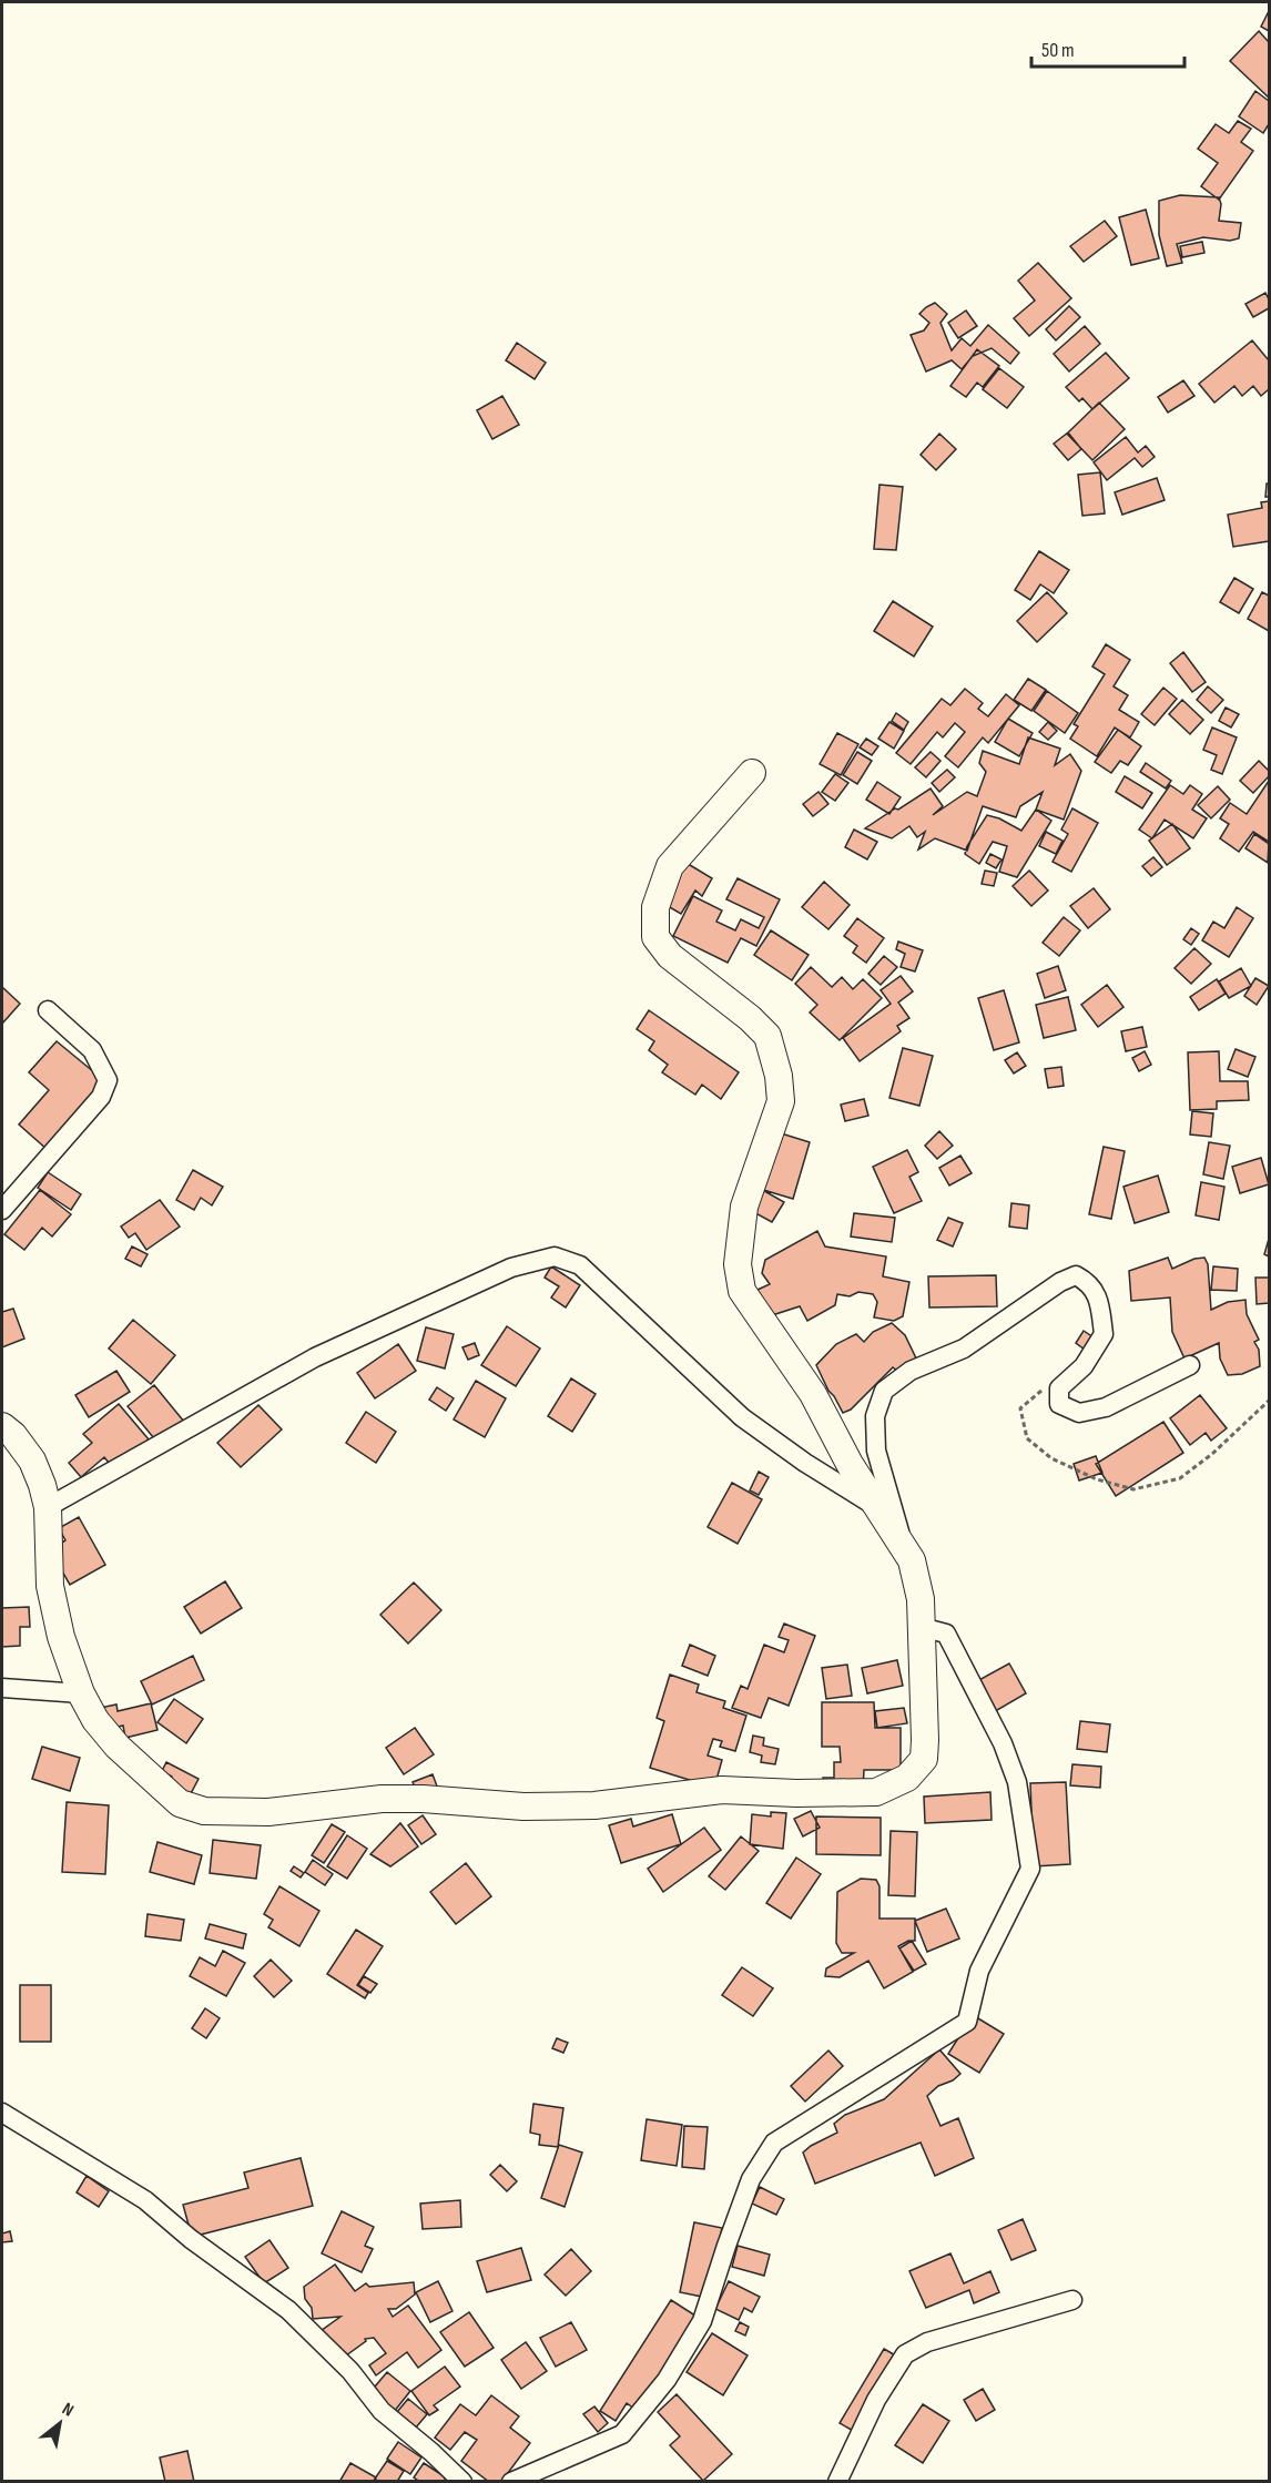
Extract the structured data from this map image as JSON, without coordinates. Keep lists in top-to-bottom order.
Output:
{
  "scale_bar": "50 m",
  "north": "top right"
}
